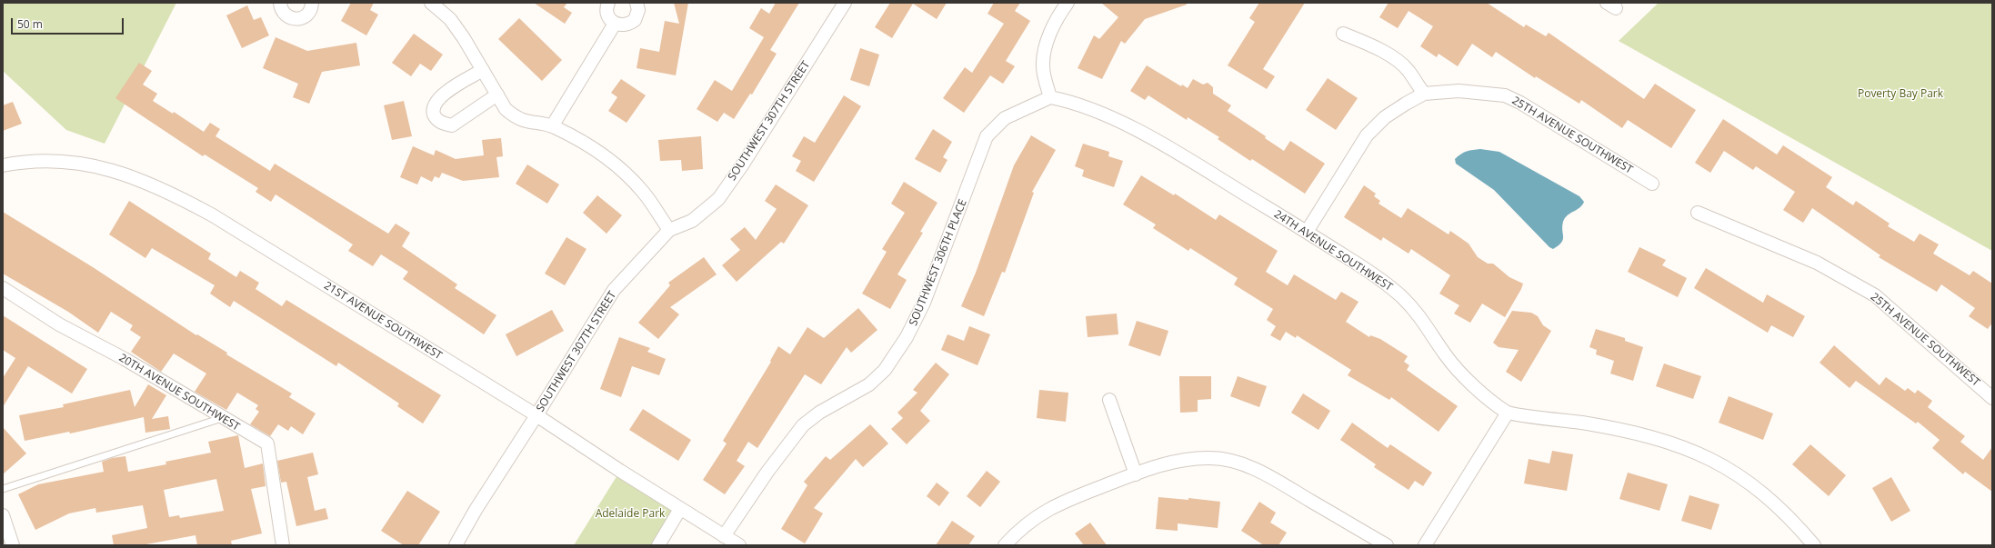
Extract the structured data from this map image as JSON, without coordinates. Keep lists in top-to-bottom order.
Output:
{
  "streets": {
    "street": [
      "SOUTHWEST 307TH STREET",
      "25TH AVENUE SOUTHWEST",
      "24TH AVENUE SOUTHWEST",
      "SOUTHWEST 306TH PLACE",
      "21ST AVENUE SOUTHWEST",
      "20TH AVENUE SOUTHWEST"
    ]
  },
  "crossings": [
    ["SOUTHWEST 307TH STREET", "21ST AVENUE SOUTHWEST"],
    ["24TH AVENUE SOUTHWEST", "SOUTHWEST 306TH PLACE"],
    ["SOUTHWEST 306TH PLACE", "21ST AVENUE SOUTHWEST"]
  ],
  "parks": ["Poverty Bay Park", "Adelaide Park"],
  "scale_bar": "50 m"
}
